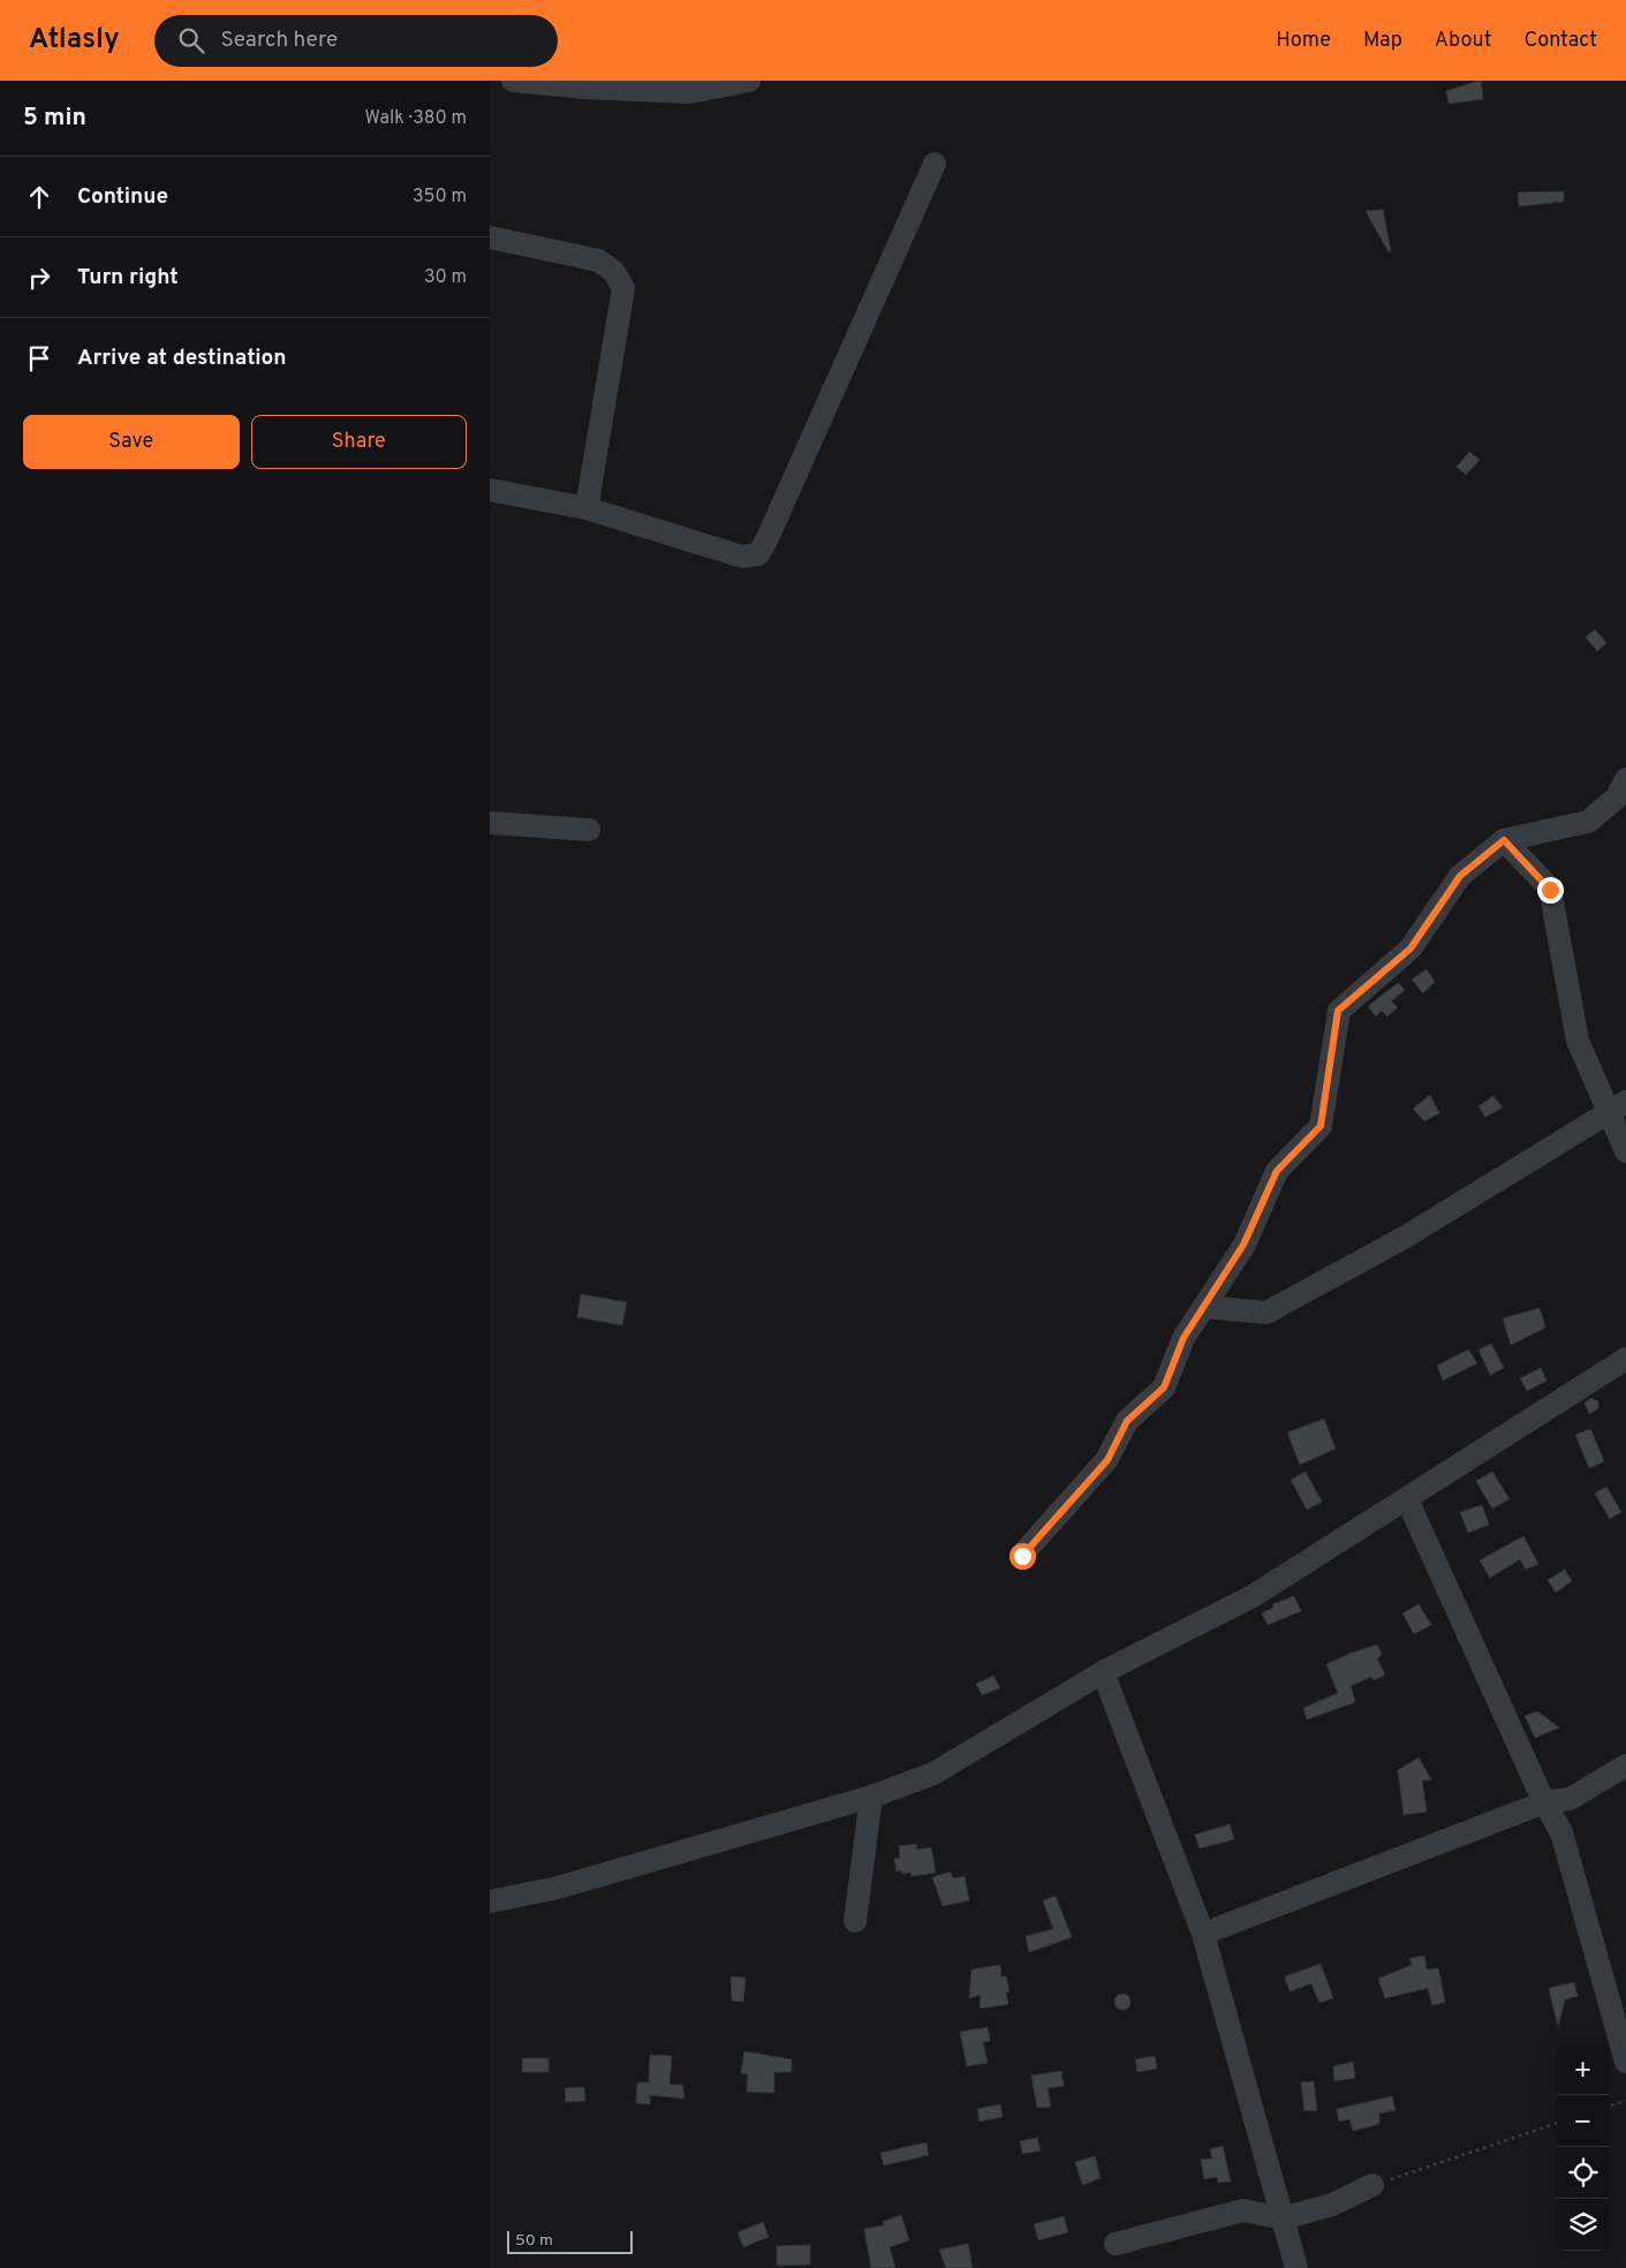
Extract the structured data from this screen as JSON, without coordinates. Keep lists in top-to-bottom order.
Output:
{
  "scale_bar": "50 m",
  "page": {
    "header": "Atlasly",
    "search": "Search here",
    "nav": [
      "Home",
      "Map",
      "About",
      "Contact"
    ],
    "heading": ["5 min", "Walk · 380 m"],
    "list": [
      ["Continue", "350 m"],
      ["Turn right", "30 m"],
      "Arrive at destination"
    ],
    "buttons": ["Save", "Share"],
    "map_buttons": ["+", "−"],
    "scale": "50 m"
  }
}
